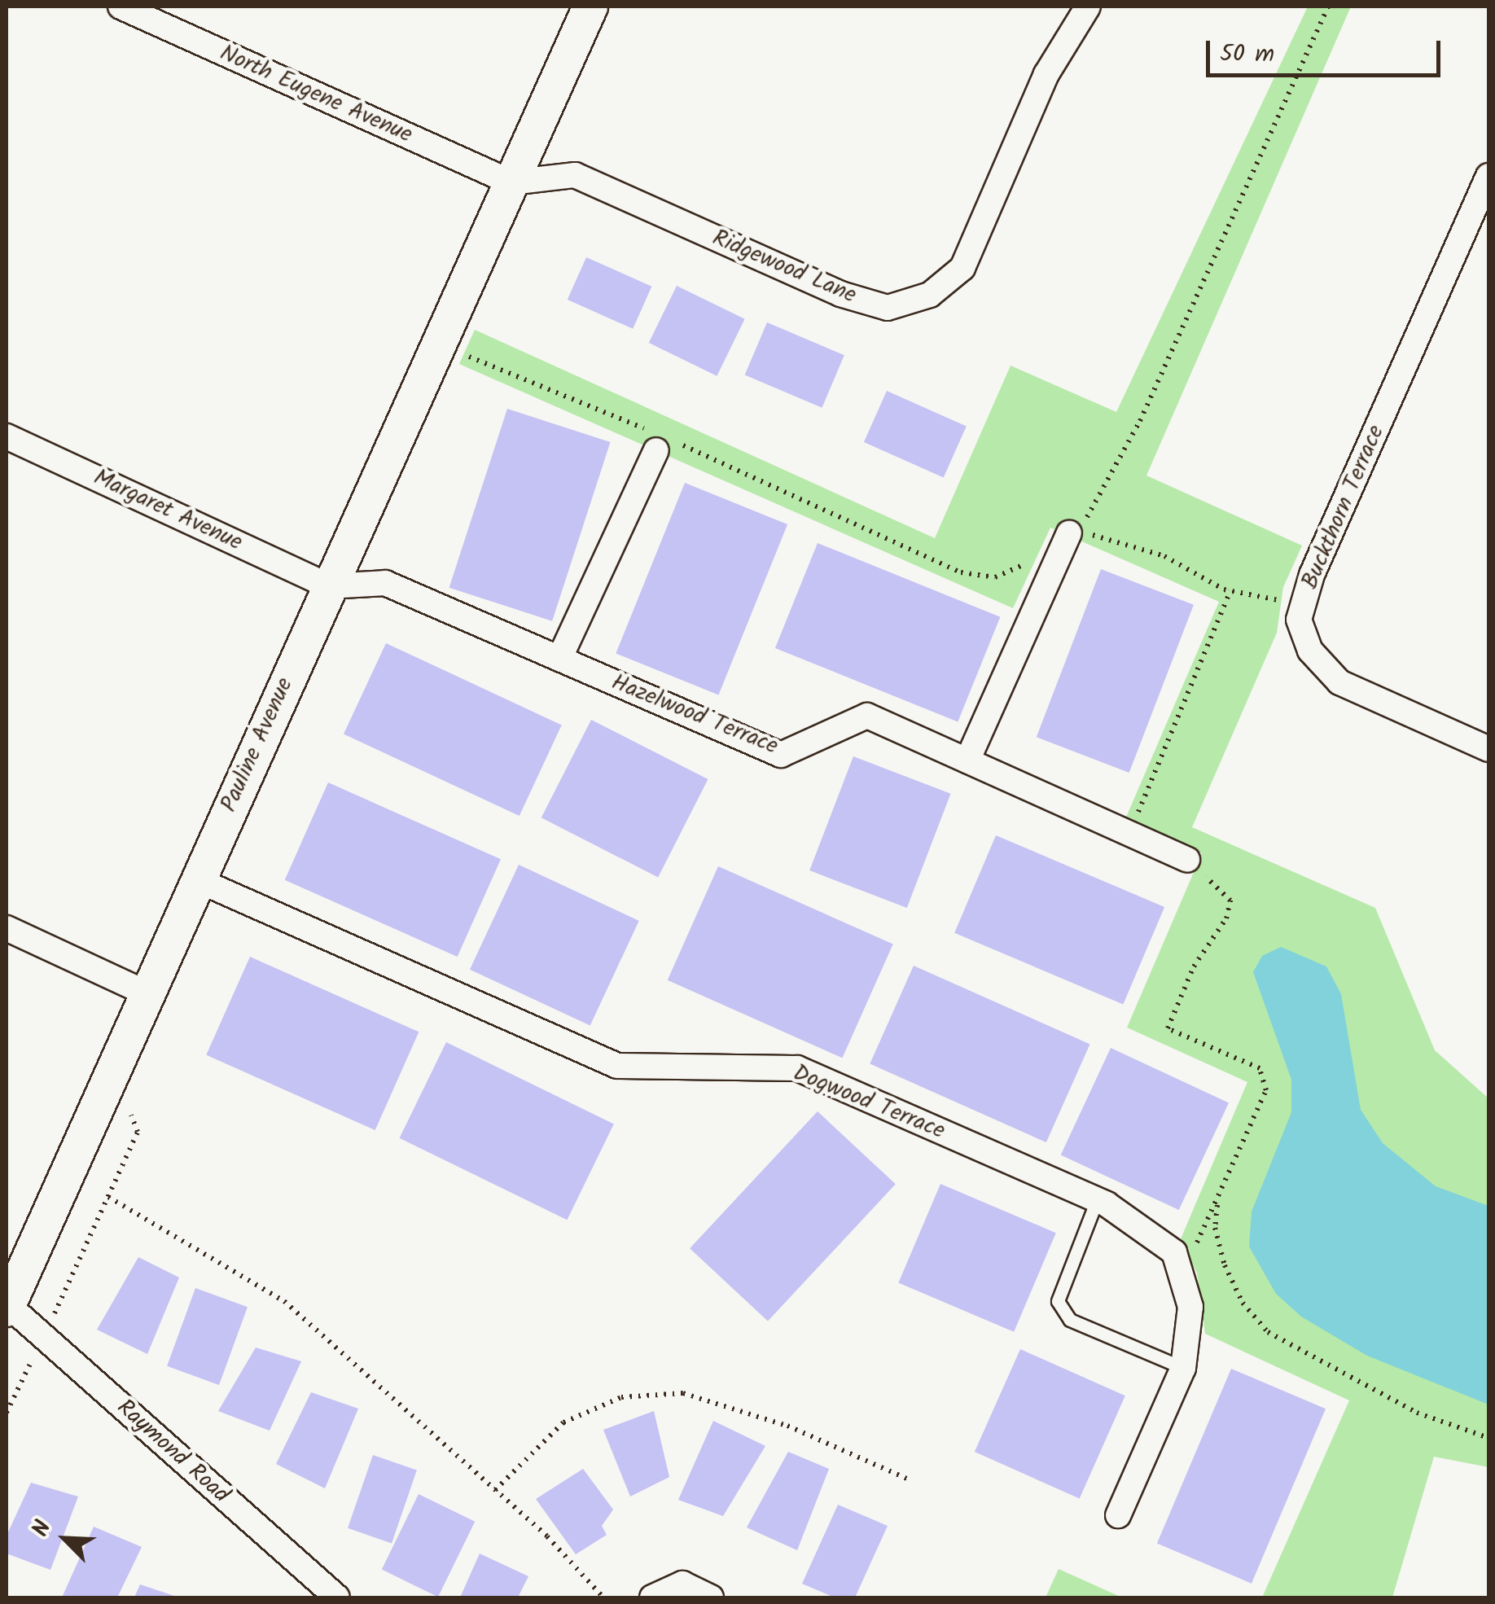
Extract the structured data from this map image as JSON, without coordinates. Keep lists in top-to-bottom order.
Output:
{
  "streets": {
    "street": [
      "North Eugene Avenue",
      "Ridgewood Lane",
      "Buckthorn Terrace",
      "Margaret Avenue",
      "Hazelwood Terrace",
      "Pauline Avenue",
      "Dogwood Terrace",
      "Raymond Road"
    ]
  },
  "crossings": [
    ["North Eugene Avenue", "Ridgewood Lane"],
    ["North Eugene Avenue", "Pauline Avenue"],
    ["Ridgewood Lane", "Pauline Avenue"],
    ["Margaret Avenue", "Hazelwood Terrace"],
    ["Margaret Avenue", "Pauline Avenue"],
    ["Hazelwood Terrace", "Pauline Avenue"],
    ["Pauline Avenue", "Dogwood Terrace"],
    ["Pauline Avenue", "Raymond Road"]
  ],
  "scale_bar": "50 m",
  "north": "top left"
}
